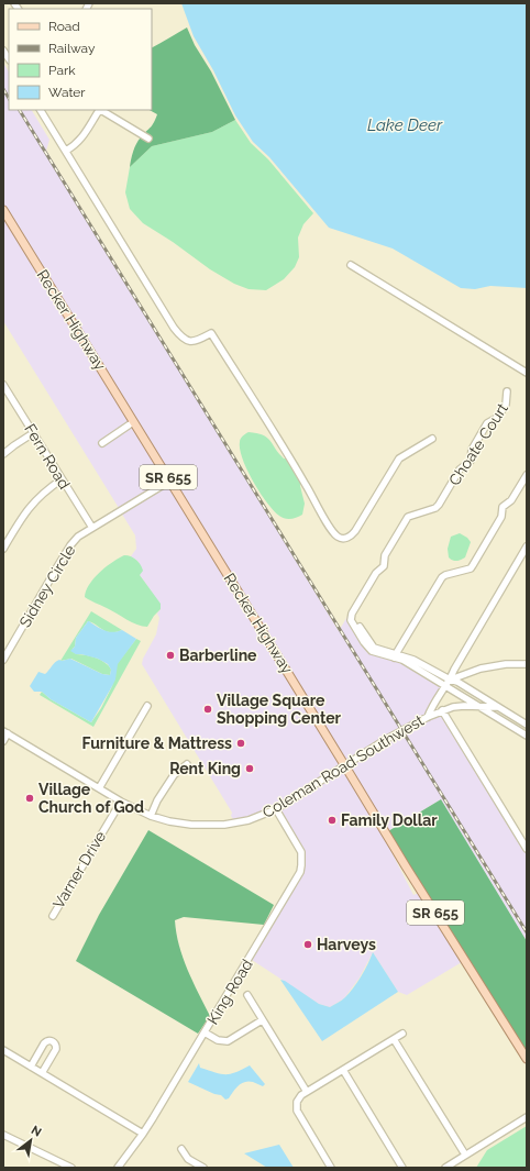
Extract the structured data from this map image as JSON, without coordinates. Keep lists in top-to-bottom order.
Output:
{
  "streets": {
    "main road": ["Recker Highway", "SR 655"],
    "street": [
      "Choate Court",
      "Fern Road",
      "Sidney Circle",
      "Coleman Road Southwest",
      "Varner Drive",
      "King Road"
    ]
  },
  "crossings": [
    ["Recker Highway", "Sidney Circle"],
    ["Recker Highway", "Coleman Road Southwest"],
    ["Fern Road", "Sidney Circle"],
    ["Coleman Road Southwest", "Varner Drive"],
    ["Coleman Road Southwest", "King Road"]
  ],
  "water": ["Lake Deer"],
  "places": [
    "Barberline",
    "Village Square Shopping Center",
    "Furniture & Mattress",
    "Rent King",
    "Village Church of God",
    "Family Dollar",
    "Harveys"
  ],
  "legend": [
    "Road",
    "Railway",
    "Park",
    "Water"
  ],
  "north": "top right"
}
